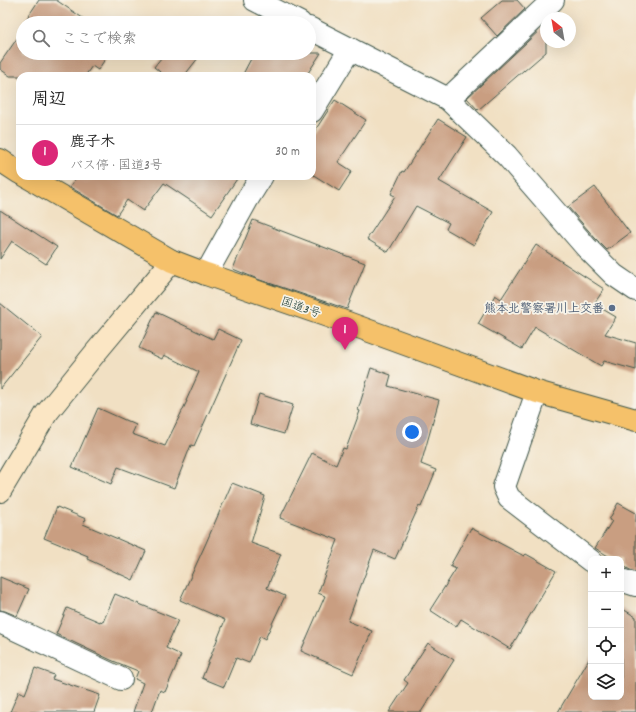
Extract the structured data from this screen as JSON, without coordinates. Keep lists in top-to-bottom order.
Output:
{
  "streets": {
    "highway": ["国道3号"]
  },
  "places": ["熊本北警察署川上交番"],
  "north": "top left",
  "page": {
    "search": "ここで検索",
    "heading": "周辺",
    "list": [
      {
        "mark": "1",
        "name": "鹿子木",
        "note": "バス停 · 国道3号",
        "value": "30 m"
      }
    ],
    "pins": "1",
    "map_buttons": ["+", "−"]
  }
}
